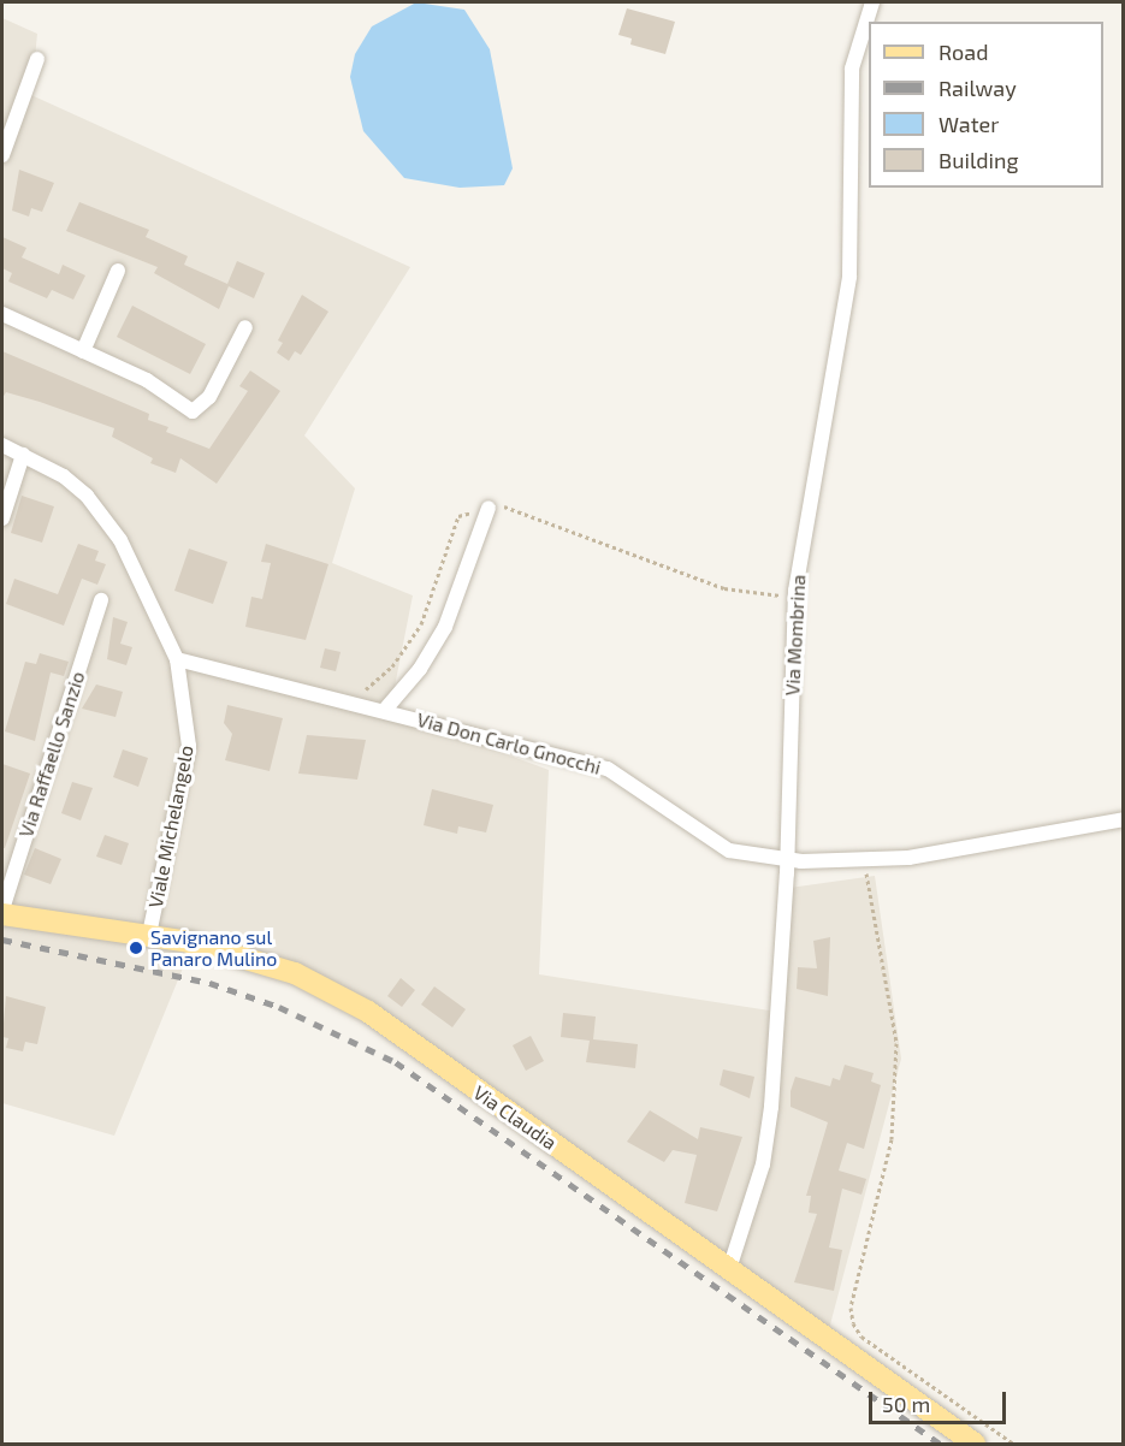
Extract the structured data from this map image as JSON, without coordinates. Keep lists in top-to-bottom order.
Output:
{
  "streets": {
    "main road": ["Via Claudia"],
    "street": [
      "Via Mombrina",
      "Via Don Carlo Gnocchi",
      "Via Raffaello Sanzio",
      "Viale Michelangelo"
    ]
  },
  "crossings": [
    ["Via Mombrina", "Via Don Carlo Gnocchi"],
    ["Via Mombrina", "Via Claudia"],
    ["Via Don Carlo Gnocchi", "Viale Michelangelo"],
    ["Via Raffaello Sanzio", "Via Claudia"],
    ["Viale Michelangelo", "Via Claudia"]
  ],
  "places": ["Savignano sul Panaro Mulino"],
  "legend": [
    "Road",
    "Railway",
    "Water",
    "Building"
  ],
  "scale_bar": "50 m"
}
